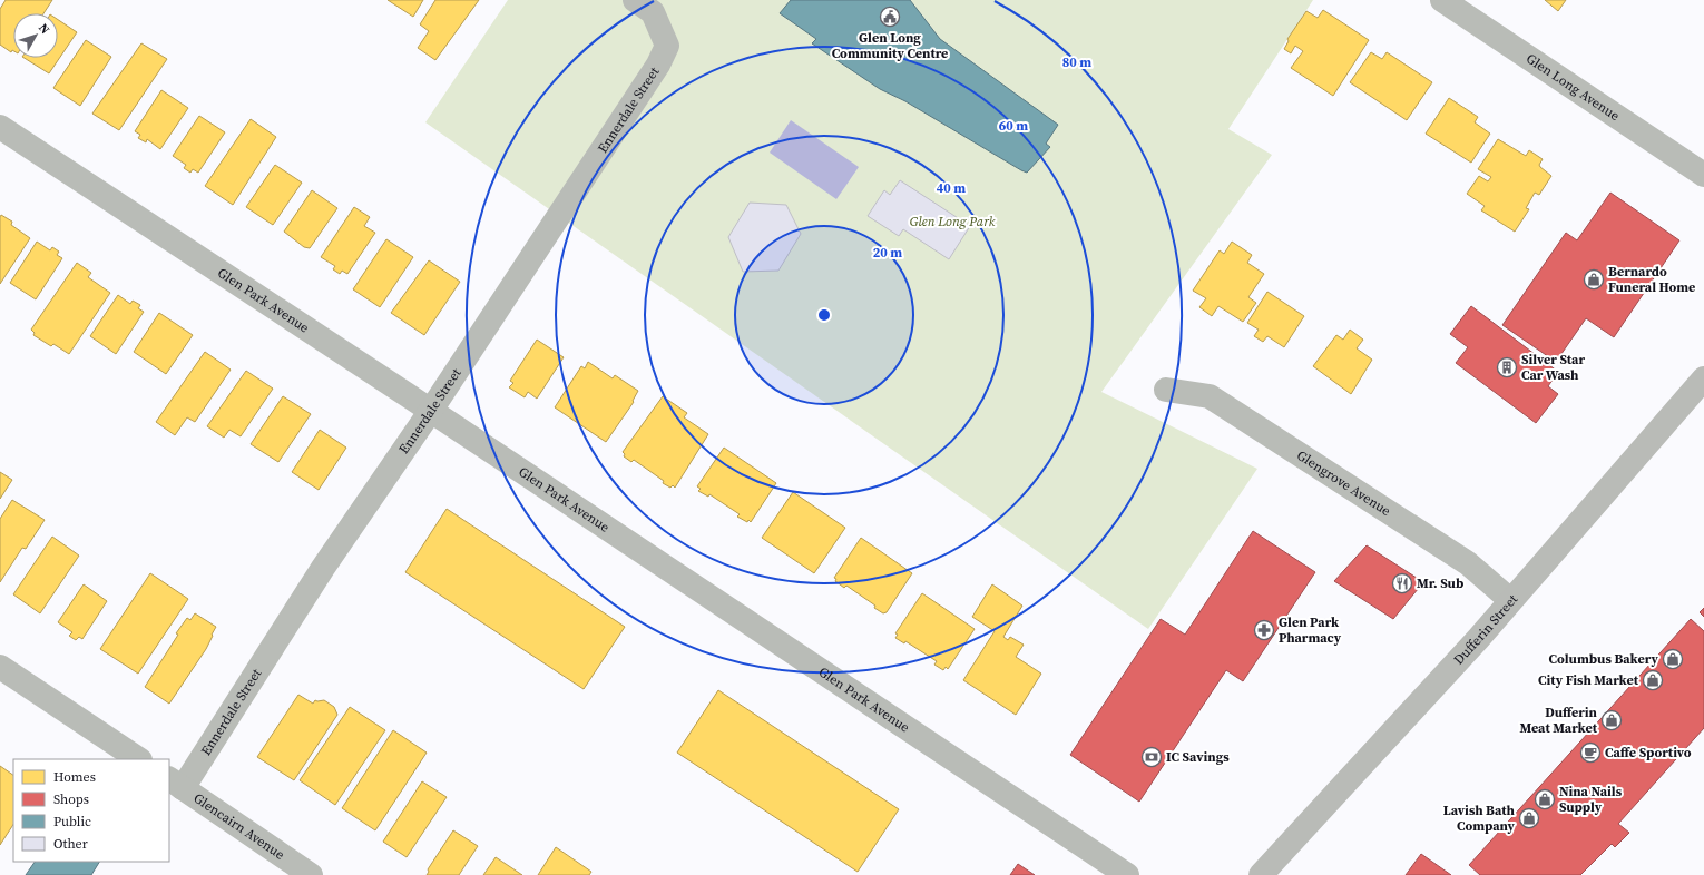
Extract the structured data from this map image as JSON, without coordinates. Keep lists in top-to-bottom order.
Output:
{
  "streets": {
    "main road": ["Dufferin Street"],
    "street": [
      "Glen Long Avenue",
      "Ennerdale Street",
      "Glen Park Avenue",
      "Glengrove Avenue",
      "Glencairn Avenue"
    ]
  },
  "crossings": [
    ["Ennerdale Street", "Glen Park Avenue"],
    ["Ennerdale Street", "Glencairn Avenue"],
    ["Glengrove Avenue", "Dufferin Street"]
  ],
  "parks": ["Glen Long Park"],
  "places": {
    "public building": ["Glen Long Community Centre"],
    "shop": [
      "Bernardo Funeral Home",
      "Columbus Bakery",
      "City Fish Market",
      "Dufferin Meat Market",
      "Nina Nails Supply",
      "Lavish Bath Company"
    ],
    "building": ["Silver Star Car Wash"],
    "restaurant": ["Mr. Sub"],
    "pharmacy": ["Glen Park Pharmacy"],
    "cafe": ["Caffe Sportivo"],
    "bank": ["IC Savings"]
  },
  "legend": [
    "Homes",
    "Shops",
    "Public",
    "Other"
  ],
  "north": "top right",
  "rings": [
    "80 m",
    "60 m",
    "40 m",
    "20 m"
  ]
}
